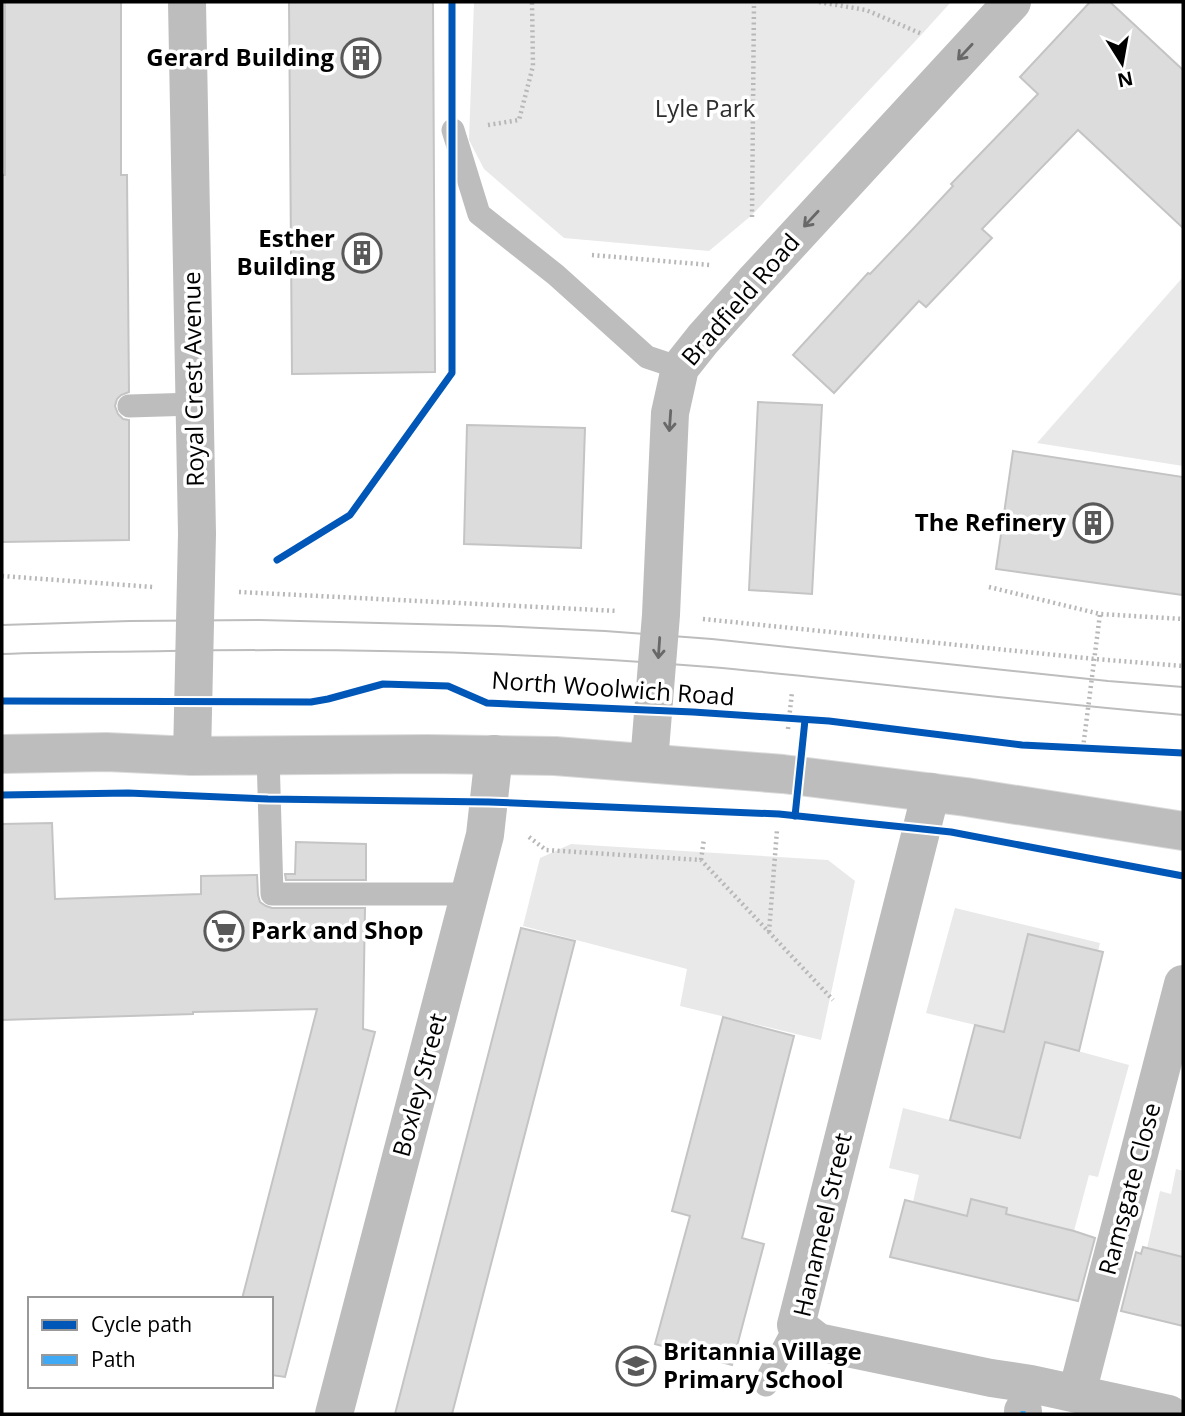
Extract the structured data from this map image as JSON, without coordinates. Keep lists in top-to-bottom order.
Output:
{
  "streets": {
    "street": [
      "Bradfield Road",
      "Royal Crest Avenue",
      "Boxley Street",
      "Ramsgate Close",
      "Hanameel Street"
    ],
    "cycle path": ["North Woolwich Road"]
  },
  "crossings": [
    ["Ramsgate Close", "Hanameel Street"]
  ],
  "one_way": ["Bradfield Road"],
  "parks": ["Lyle Park"],
  "places": {
    "building": ["Gerard Building", "Esther Building", "The Refinery"],
    "supermarket": ["Park and Shop"],
    "school or university": ["Britannia Village Primary School"]
  },
  "legend": ["Cycle path", "Path"],
  "north": "bottom"
}
